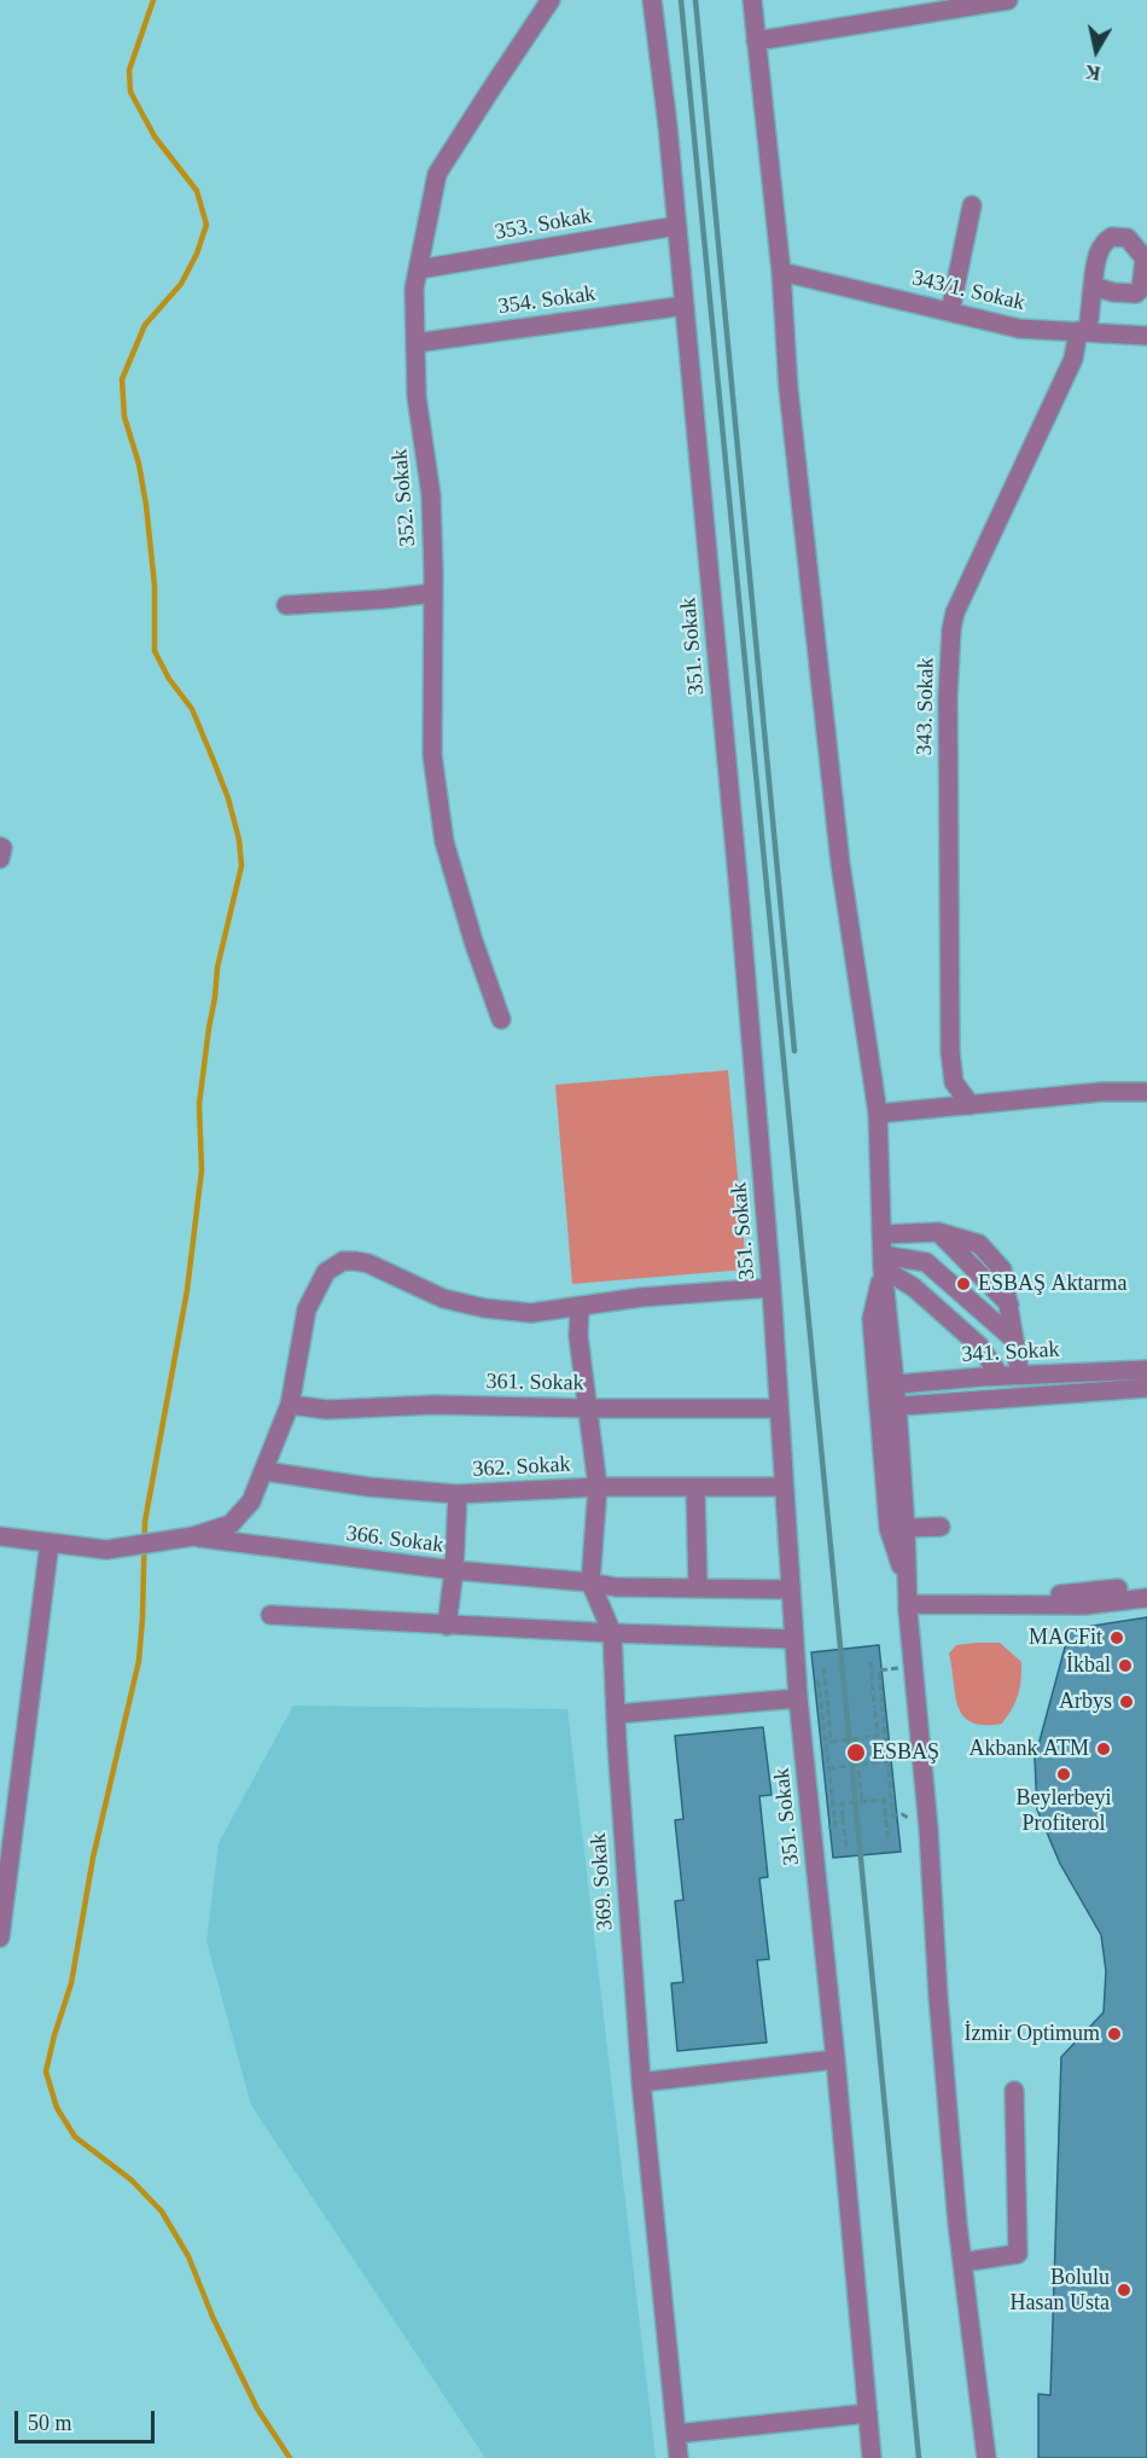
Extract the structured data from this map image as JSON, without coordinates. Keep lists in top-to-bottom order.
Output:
{
  "streets": {
    "street": [
      "353. Sokak",
      "343/1. Sokak",
      "354. Sokak",
      "352. Sokak",
      "351. Sokak",
      "343. Sokak",
      "341. Sokak",
      "361. Sokak",
      "362. Sokak",
      "366. Sokak",
      "369. Sokak"
    ]
  },
  "crossings": [
    ["353. Sokak", "352. Sokak"],
    ["353. Sokak", "351. Sokak"],
    ["343/1. Sokak", "343. Sokak"],
    ["354. Sokak", "352. Sokak"],
    ["354. Sokak", "351. Sokak"],
    ["351. Sokak", "361. Sokak"],
    ["351. Sokak", "362. Sokak"],
    ["351. Sokak", "366. Sokak"],
    ["361. Sokak", "369. Sokak"],
    ["362. Sokak", "369. Sokak"],
    ["366. Sokak", "369. Sokak"]
  ],
  "places": [
    "ESBAŞ Aktarma",
    "MACFit",
    "İkbal",
    "Arbys",
    "Akbank ATM",
    "ESBAŞ",
    "Beylerbeyi Profiterol",
    "İzmir Optimum",
    "Bolulu Hasan Usta"
  ],
  "scale_bar": "50 m",
  "north": "bottom"
}
